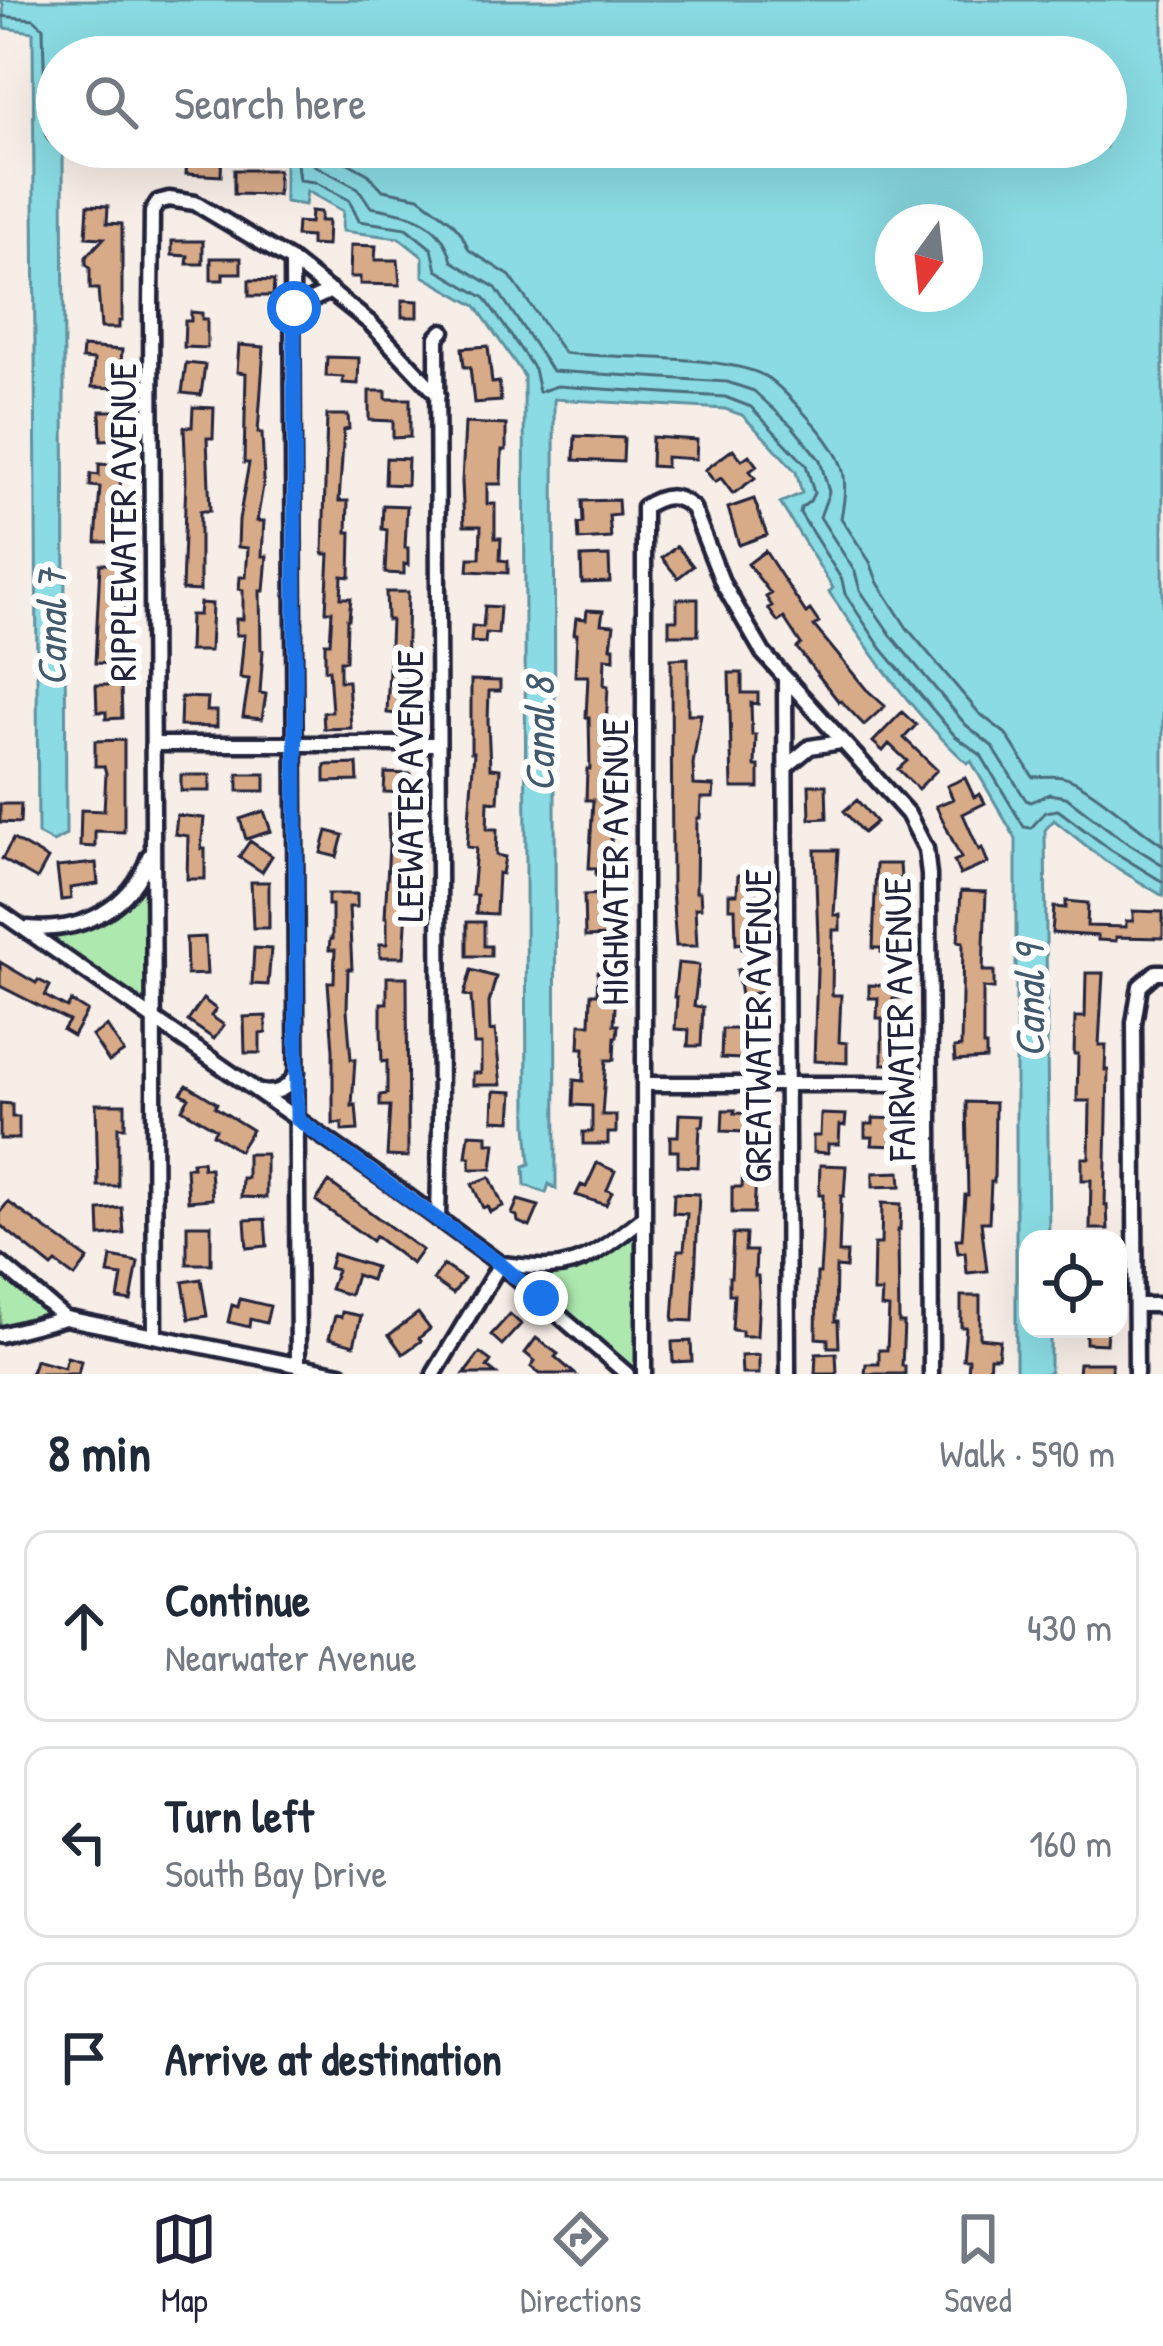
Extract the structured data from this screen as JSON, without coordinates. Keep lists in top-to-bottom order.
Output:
{
  "streets": {
    "street": [
      "RIPPLEWATER AVENUE",
      "LEEWATER AVENUE",
      "HIGHWATER AVENUE",
      "FAIRWATER AVENUE",
      "GREATWATER AVENUE"
    ]
  },
  "crossings": [
    ["HIGHWATER AVENUE", "FAIRWATER AVENUE"],
    ["FAIRWATER AVENUE", "GREATWATER AVENUE"]
  ],
  "water": ["Canal 7", "Canal 8", "Canal 9"],
  "north": "bottom",
  "page": {
    "search": "Search here",
    "heading": ["8 min", "Walk · 590 m"],
    "list": [
      ["Continue", "Nearwater Avenue", "430 m"],
      ["Turn left", "South Bay Drive", "160 m"],
      "Arrive at destination"
    ],
    "nav": ["Map", "Directions", "Saved"]
  }
}
